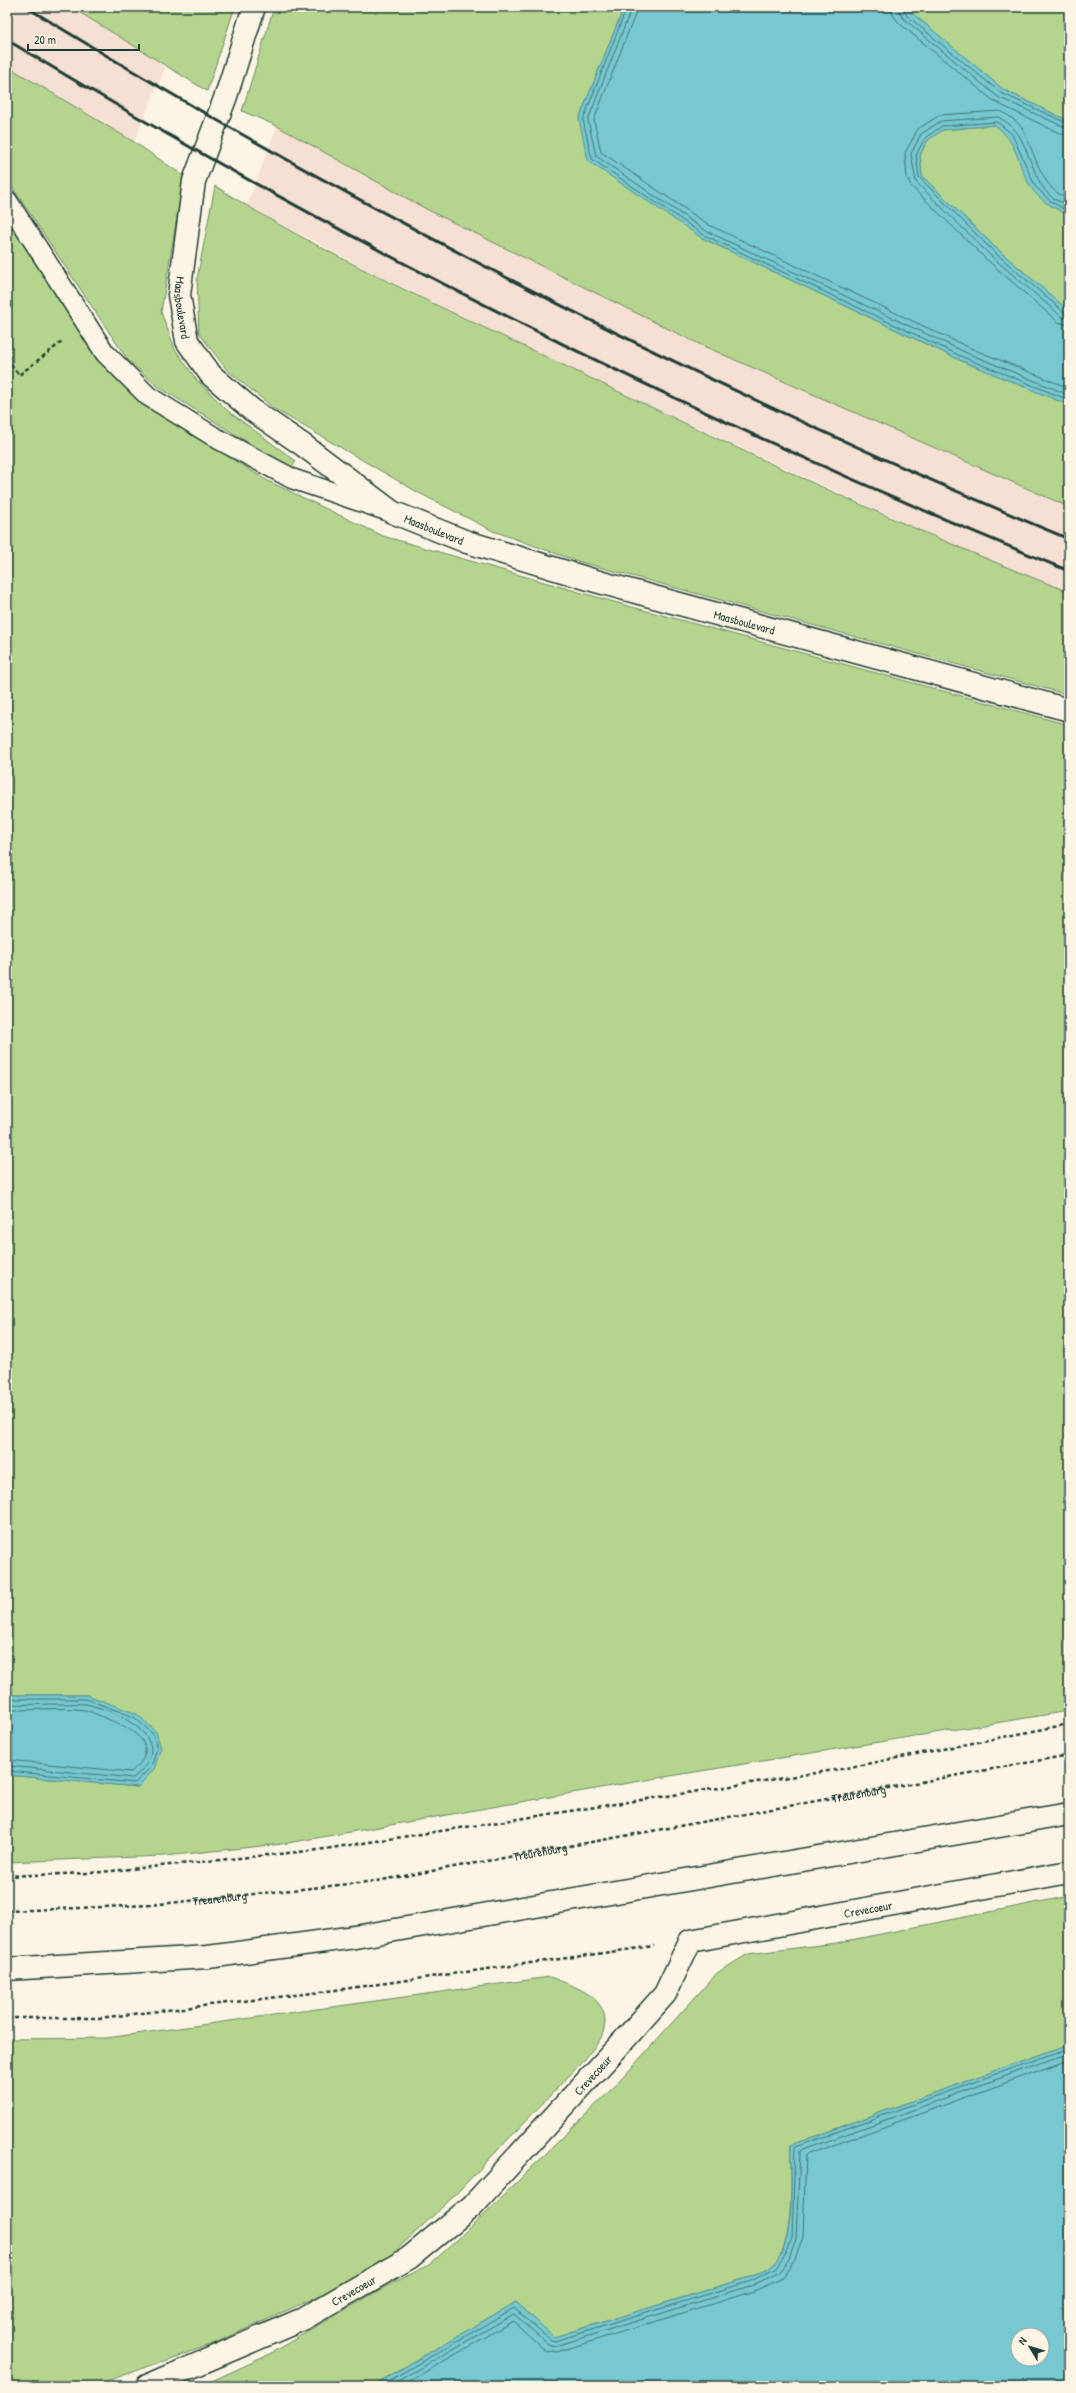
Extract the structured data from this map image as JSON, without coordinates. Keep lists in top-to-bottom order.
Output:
{
  "streets": {
    "street": ["Maasboulevard", "Crevecoeur"],
    "path": ["Treurenburg"]
  },
  "scale_bar": "20 m",
  "north": "top left"
}
